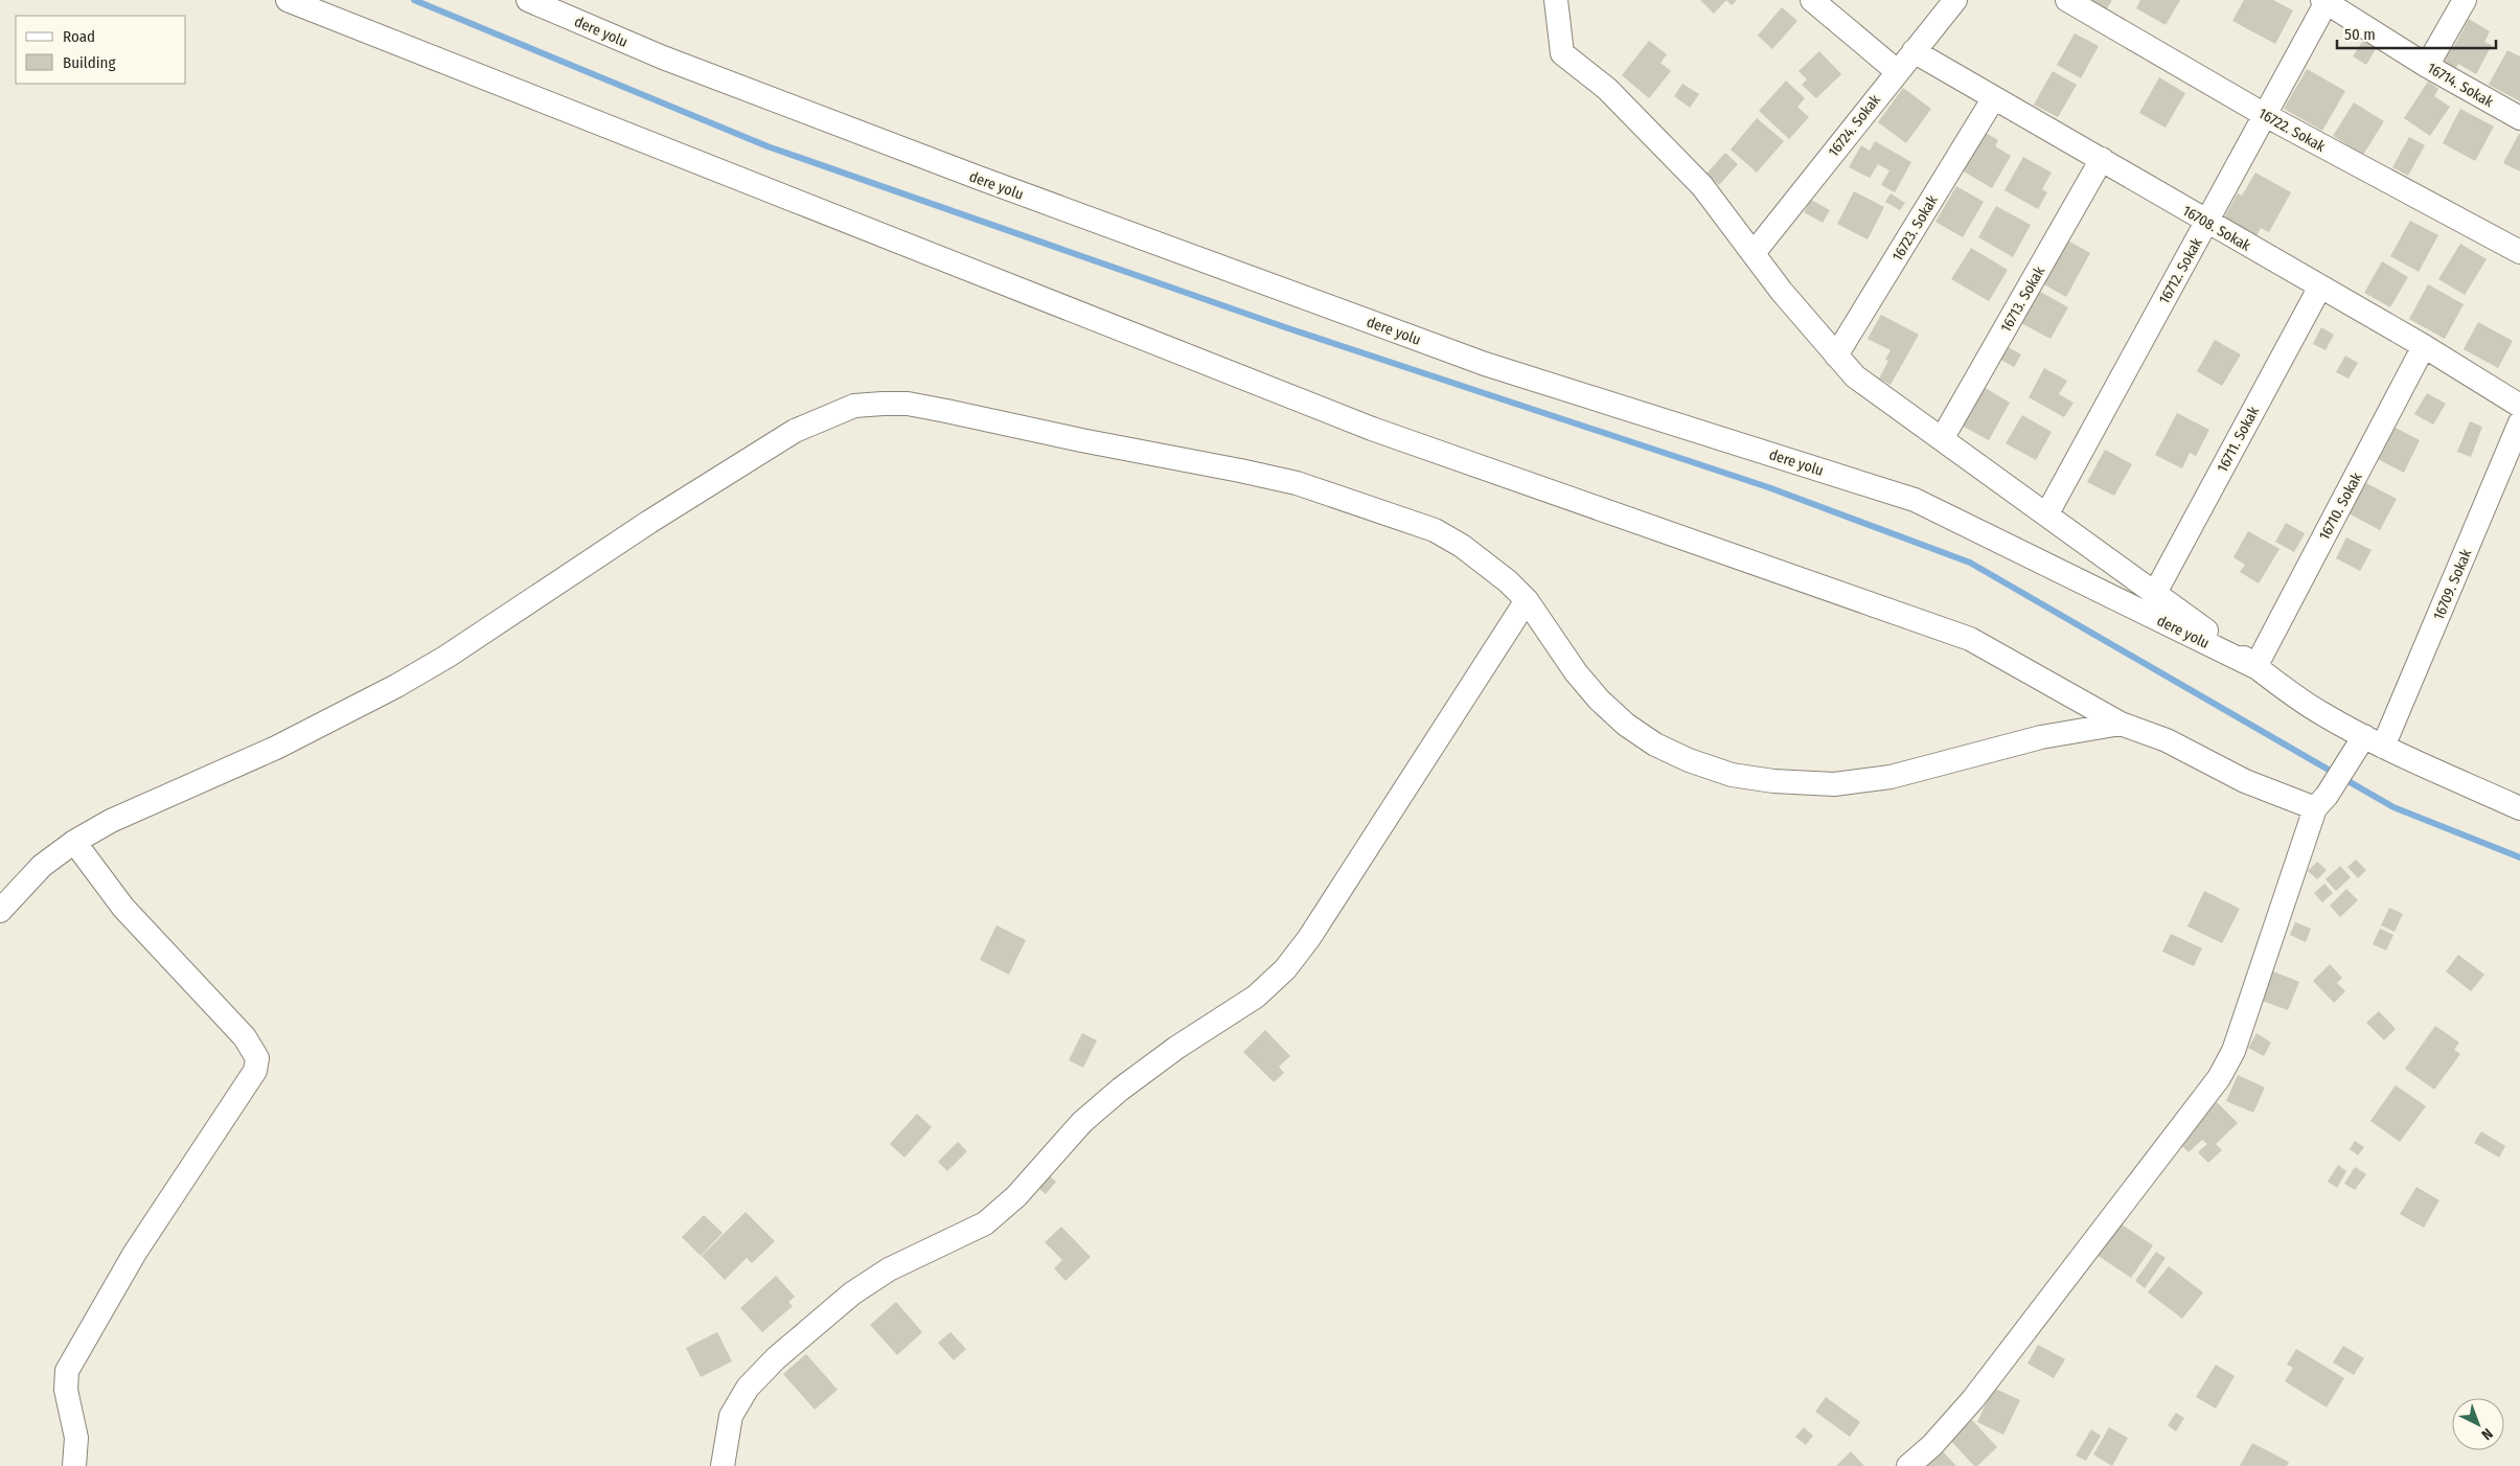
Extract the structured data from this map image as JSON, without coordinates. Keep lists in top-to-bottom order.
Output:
{
  "streets": {
    "street": [
      "dere yolu",
      "16714. Sokak",
      "16724. Sokak",
      "16722. Sokak",
      "16723. Sokak",
      "16708. Sokak",
      "16712. Sokak",
      "16713. Sokak",
      "16711. Sokak",
      "16710. Sokak",
      "16709. Sokak"
    ]
  },
  "crossings": [
    ["dere yolu", "16710. Sokak"],
    ["16714. Sokak", "16712. Sokak"],
    ["16724. Sokak", "16708. Sokak"],
    ["16722. Sokak", "16712. Sokak"],
    ["16723. Sokak", "16708. Sokak"],
    ["16708. Sokak", "16712. Sokak"],
    ["16708. Sokak", "16713. Sokak"],
    ["16708. Sokak", "16711. Sokak"],
    ["16708. Sokak", "16710. Sokak"]
  ],
  "legend": ["Road", "Building"],
  "scale_bar": "50 m",
  "north": "bottom right"
}
